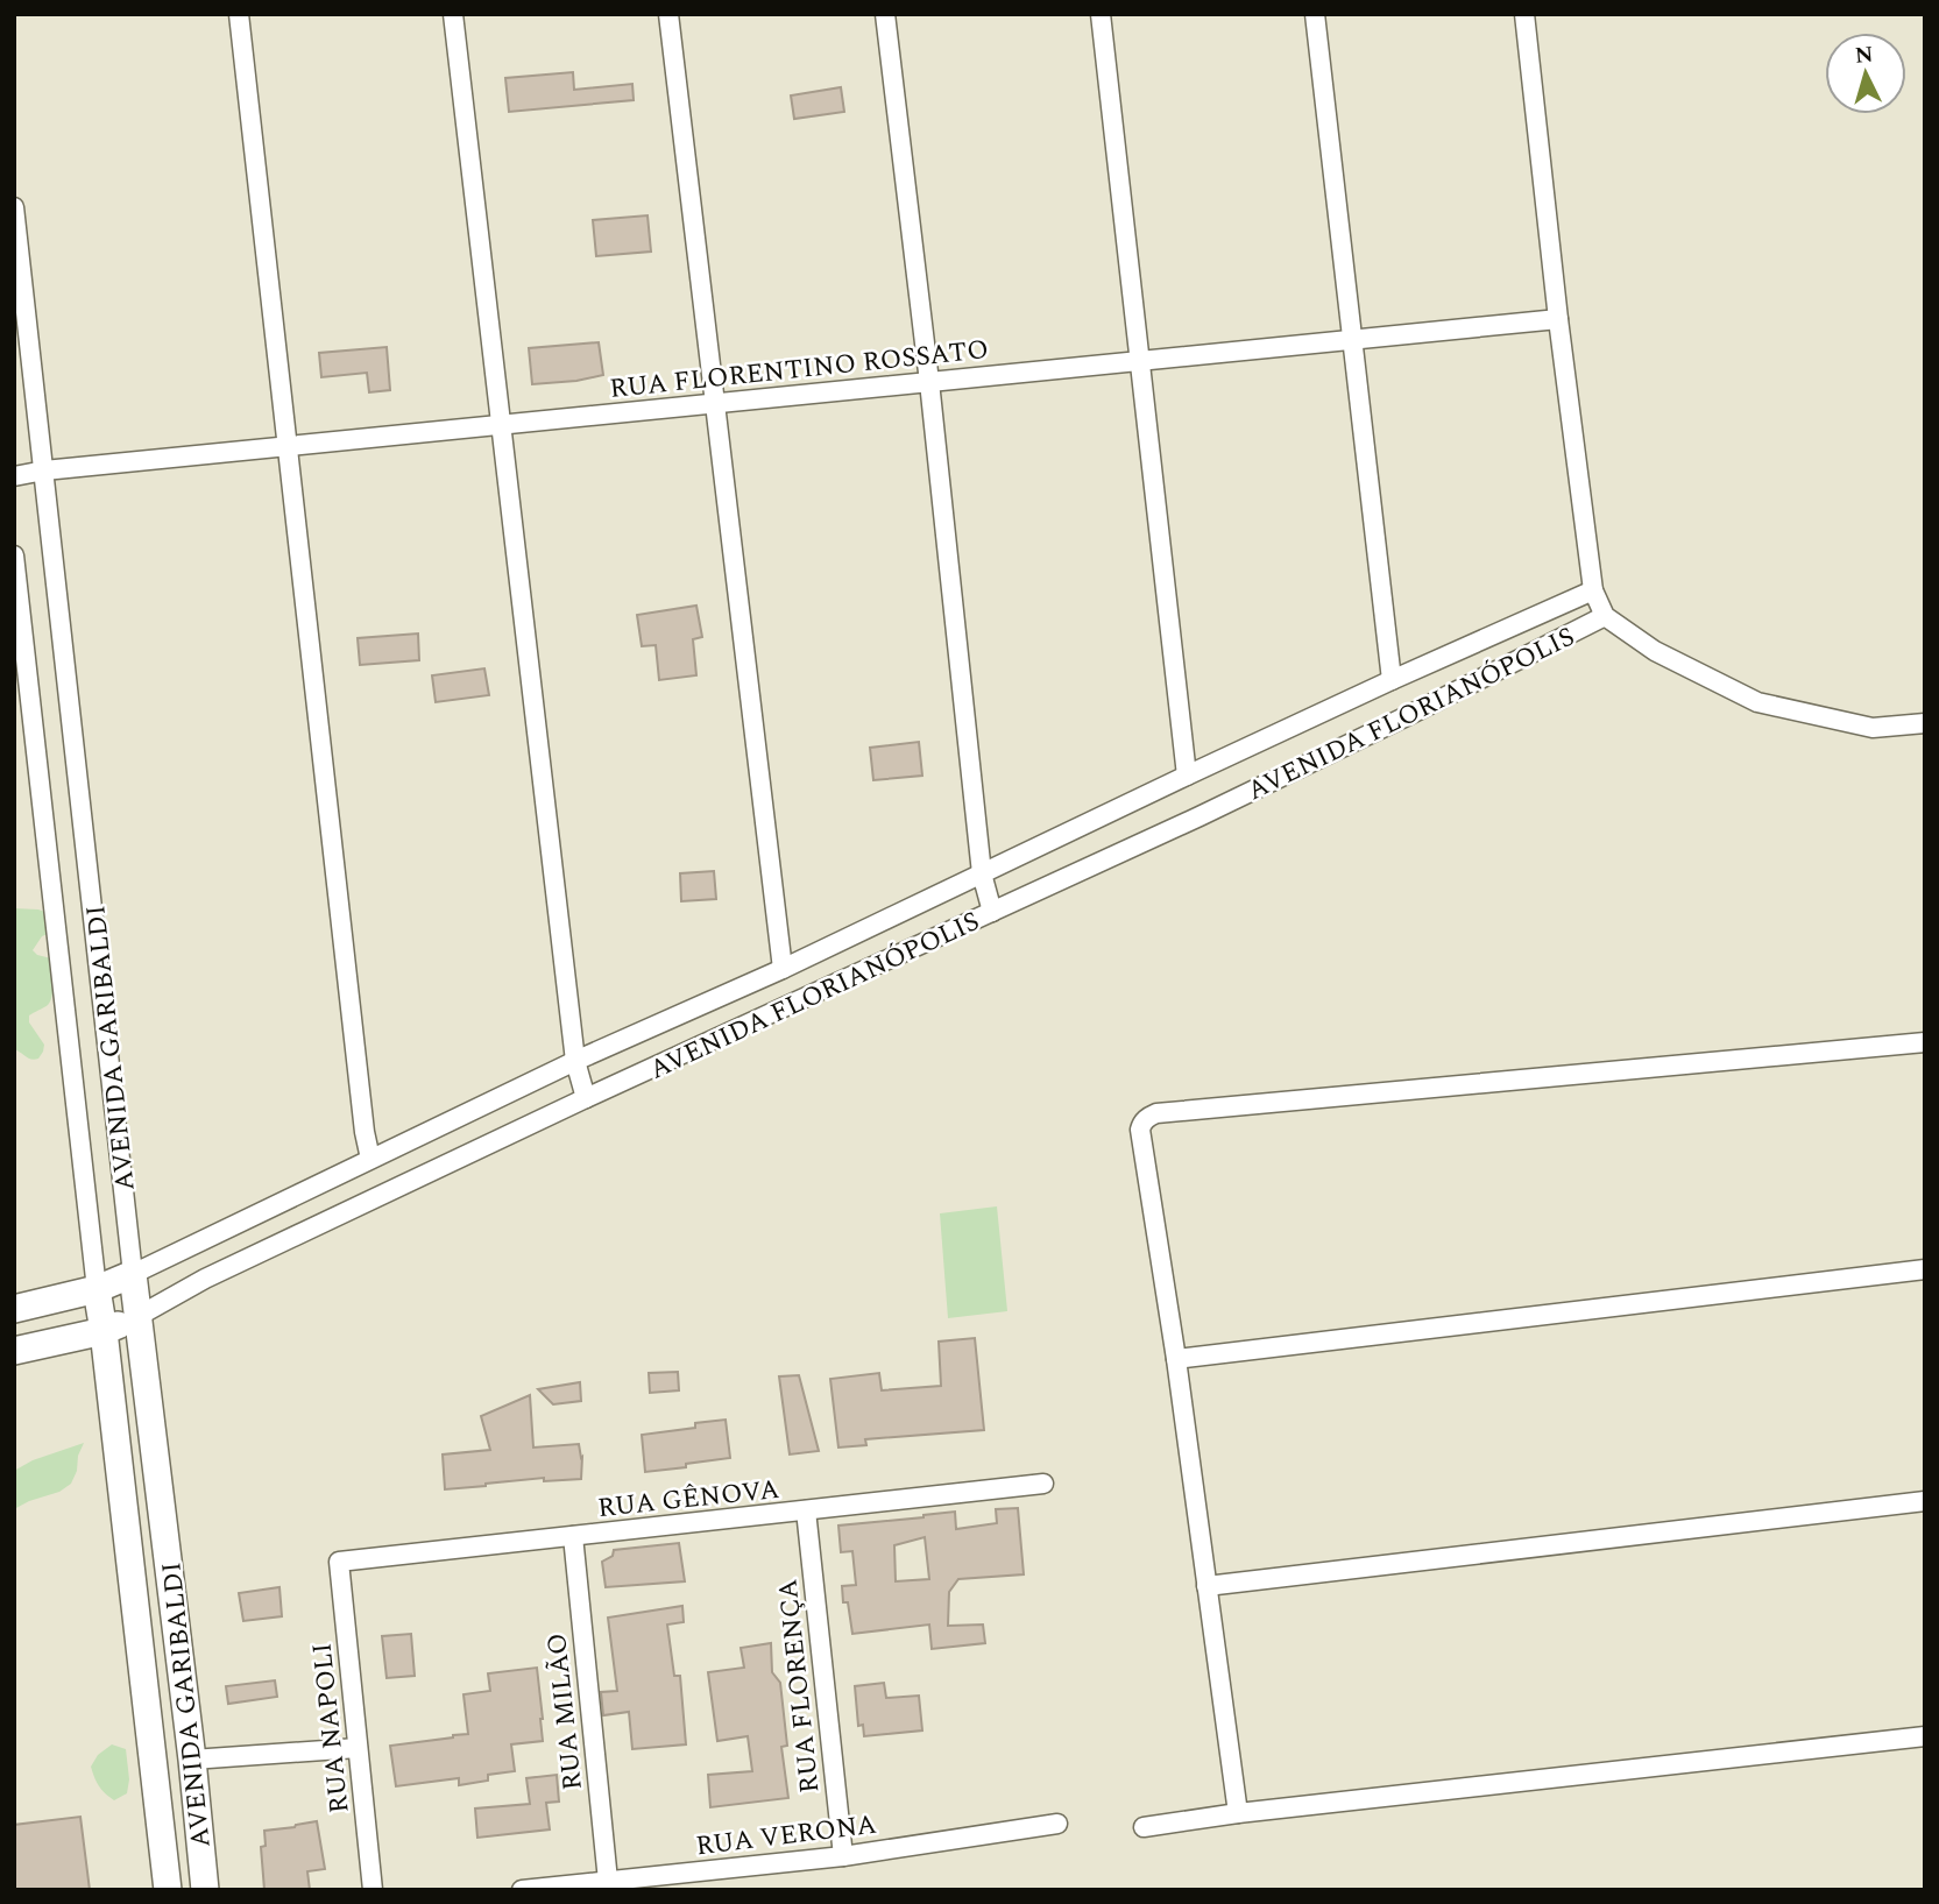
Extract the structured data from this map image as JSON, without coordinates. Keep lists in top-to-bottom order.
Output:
{
  "streets": {
    "street": [
      "RUA FLORENTINO ROSSATO",
      "AVENIDA FLORIANÓPOLIS",
      "AVENIDA GARIBALDI",
      "RUA GÊNOVA",
      "RUA FLORENÇA",
      "RUA MILÃO",
      "RUA NAPOLI",
      "RUA VERONA"
    ]
  },
  "crossings": [
    ["RUA FLORENTINO ROSSATO", "AVENIDA GARIBALDI"],
    ["AVENIDA FLORIANÓPOLIS", "AVENIDA GARIBALDI"],
    ["RUA GÊNOVA", "RUA FLORENÇA"],
    ["RUA GÊNOVA", "RUA MILÃO"],
    ["RUA GÊNOVA", "RUA NAPOLI"],
    ["RUA FLORENÇA", "RUA VERONA"],
    ["RUA MILÃO", "RUA VERONA"]
  ],
  "north": "top"
}
